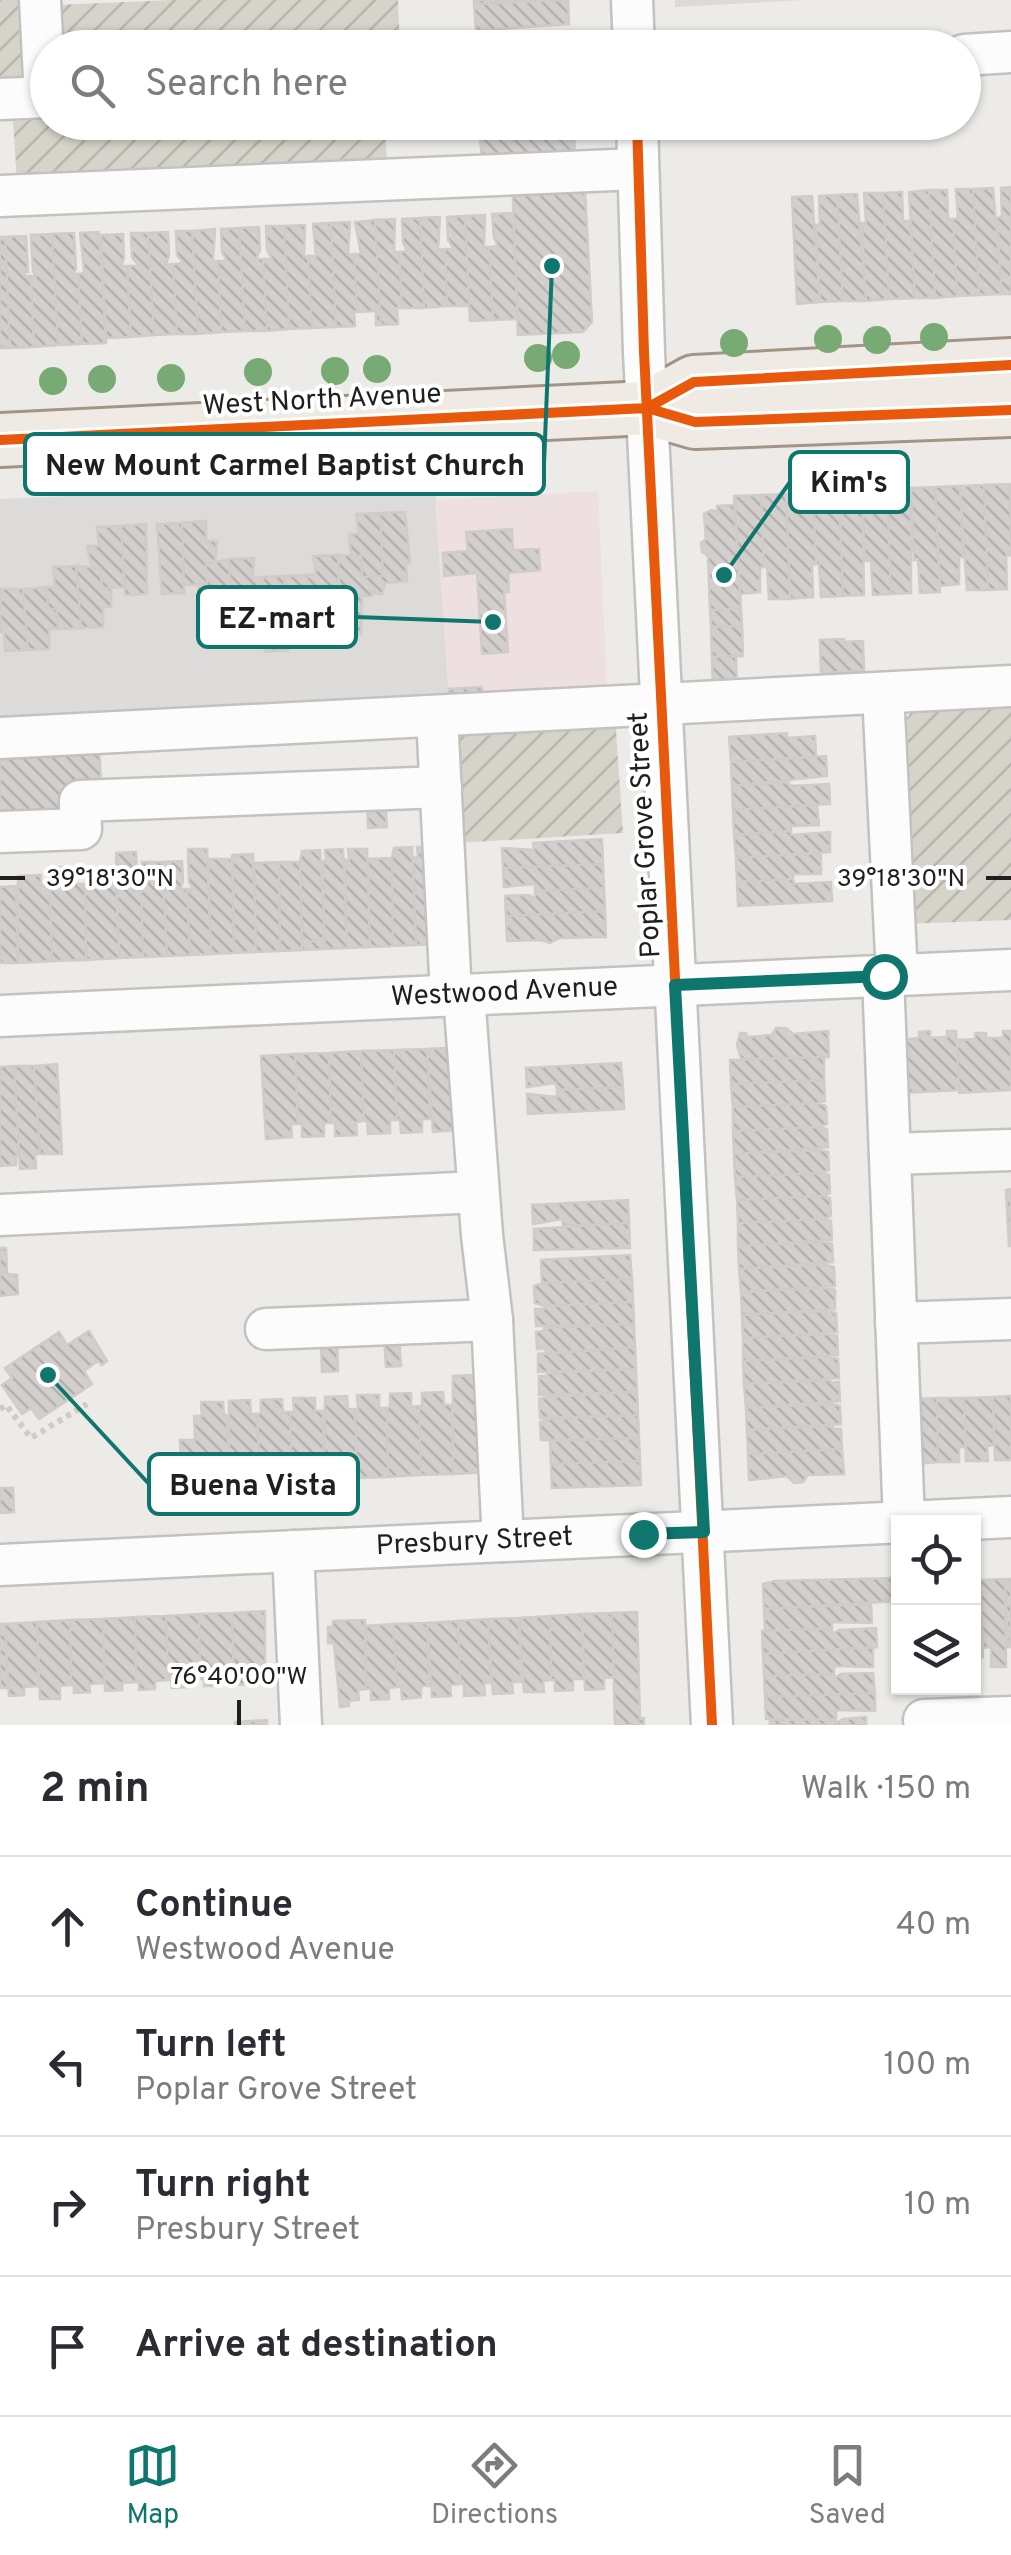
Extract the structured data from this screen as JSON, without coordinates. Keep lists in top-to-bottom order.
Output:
{
  "streets": {
    "main road": ["West North Avenue"],
    "street": ["Poplar Grove Street", "Westwood Avenue", "Presbury Street"]
  },
  "crossings": [
    ["West North Avenue", "Poplar Grove Street"],
    ["Poplar Grove Street", "Westwood Avenue"],
    ["Poplar Grove Street", "Presbury Street"]
  ],
  "places": [
    "New Mount Carmel Baptist Church",
    "Kim's",
    "EZ-mart",
    "Buena Vista"
  ],
  "page": {
    "search": "Search here",
    "heading": ["2 min", "Walk · 150 m"],
    "list": [
      ["Continue", "Westwood Avenue", "40 m"],
      ["Turn left", "Poplar Grove Street", "100 m"],
      ["Turn right", "Presbury Street", "10 m"],
      "Arrive at destination"
    ],
    "nav": ["Map", "Directions", "Saved"]
  },
  "coordinates": ["39°18'30\"N", "76°40'00\"W"]
}
